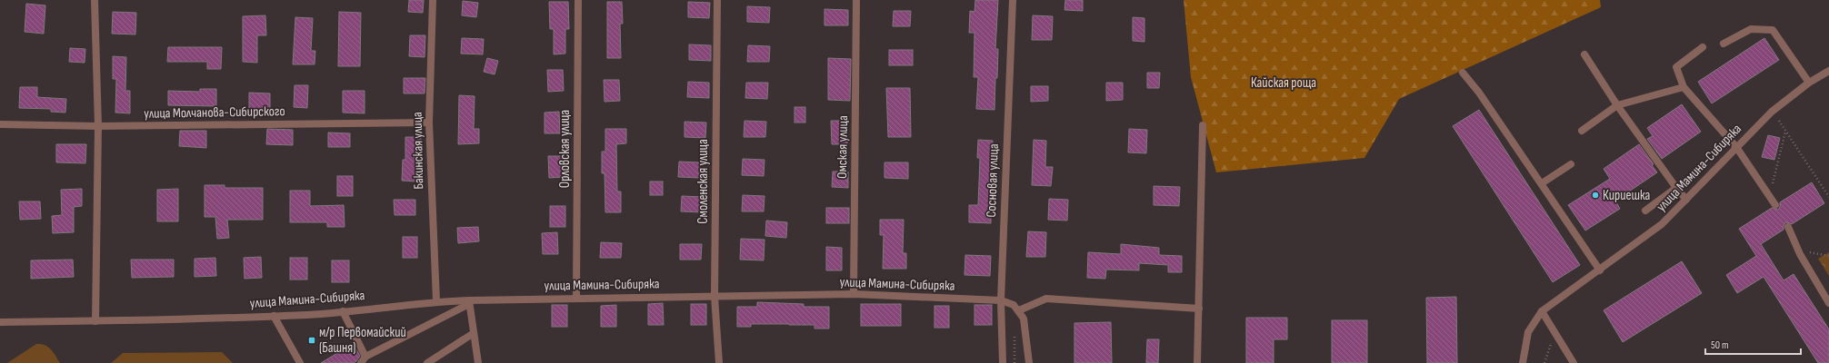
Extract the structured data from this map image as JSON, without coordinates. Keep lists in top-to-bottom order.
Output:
{
  "streets": {
    "street": [
      "улица Молчанова-Сибирского",
      "Омская улица",
      "Орловская улица",
      "Бакинская улица",
      "улица Мамина-Сибиряка",
      "Сосновая улица",
      "Смоленская улица"
    ]
  },
  "crossings": [
    ["улица Молчанова-Сибирского", "Бакинская улица"],
    ["Омская улица", "улица Мамина-Сибиряка"],
    ["Орловская улица", "улица Мамина-Сибиряка"],
    ["Бакинская улица", "улица Мамина-Сибиряка"],
    ["улица Мамина-Сибиряка", "Сосновая улица"],
    ["улица Мамина-Сибиряка", "Смоленская улица"]
  ],
  "parks": ["Кайская роща"],
  "places": {
    "other": ["Кириешка"],
    "transit": ["м/р Первомайский (Башня)"]
  },
  "scale_bar": "50 m"
}
